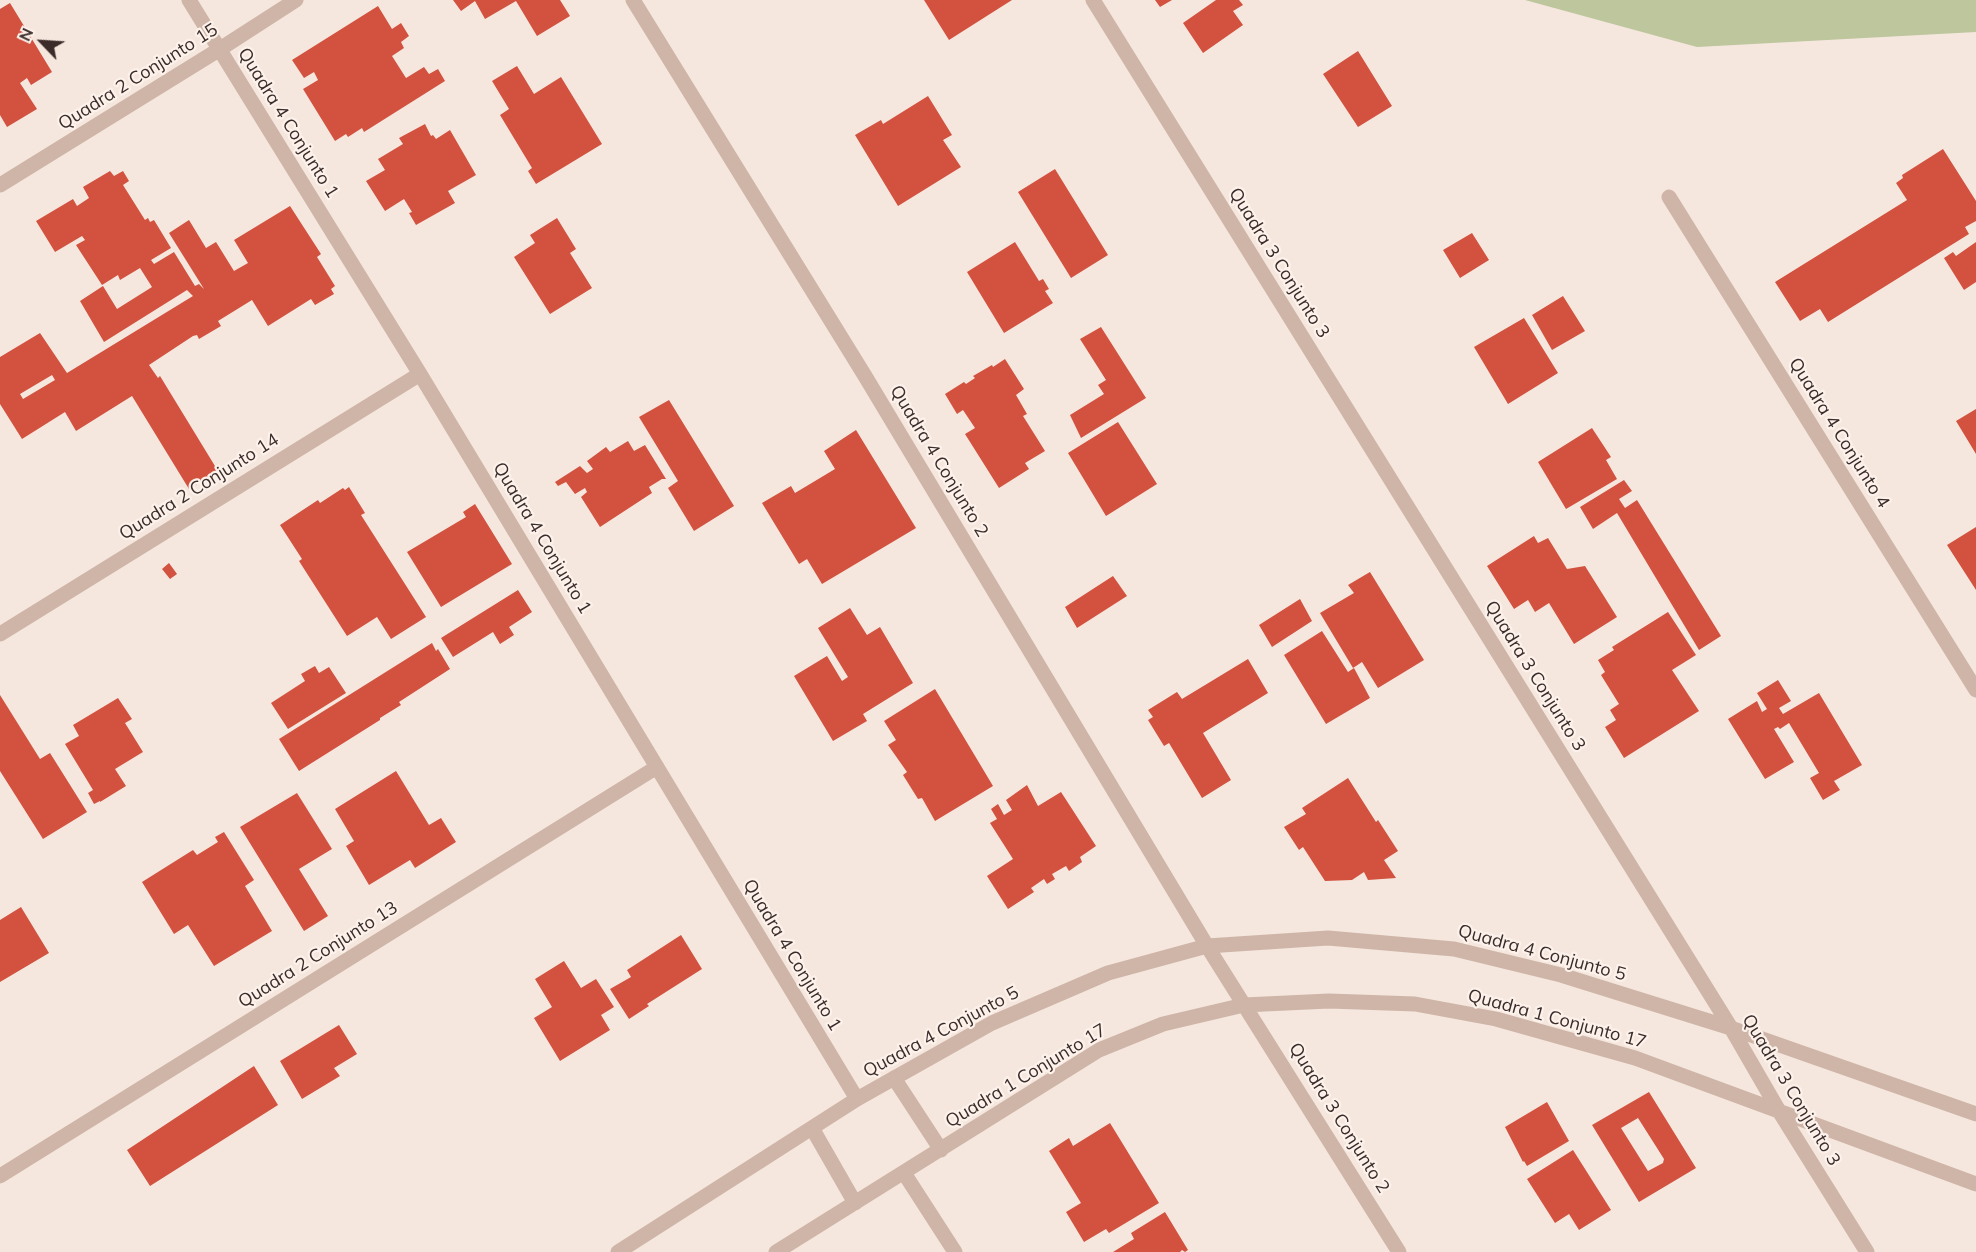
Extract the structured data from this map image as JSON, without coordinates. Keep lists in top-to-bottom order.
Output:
{
  "streets": {
    "street": [
      "Quadra 2 Conjunto 15",
      "Quadra 4 Conjunto 1",
      "Quadra 3 Conjunto 3",
      "Quadra 4 Conjunto 4",
      "Quadra 4 Conjunto 2",
      "Quadra 2 Conjunto 14",
      "Quadra 4 Conjunto 5",
      "Quadra 2 Conjunto 13",
      "Quadra 1 Conjunto 17",
      "Quadra 3 Conjunto 2"
    ]
  },
  "crossings": [
    ["Quadra 2 Conjunto 15", "Quadra 4 Conjunto 1"],
    ["Quadra 4 Conjunto 1", "Quadra 2 Conjunto 14"],
    ["Quadra 4 Conjunto 1", "Quadra 4 Conjunto 5"],
    ["Quadra 4 Conjunto 1", "Quadra 2 Conjunto 13"],
    ["Quadra 3 Conjunto 3", "Quadra 4 Conjunto 5"],
    ["Quadra 3 Conjunto 3", "Quadra 1 Conjunto 17"],
    ["Quadra 4 Conjunto 2", "Quadra 4 Conjunto 5"],
    ["Quadra 4 Conjunto 2", "Quadra 1 Conjunto 17"],
    ["Quadra 4 Conjunto 2", "Quadra 3 Conjunto 2"],
    ["Quadra 1 Conjunto 17", "Quadra 3 Conjunto 2"]
  ],
  "north": "top left"
}
